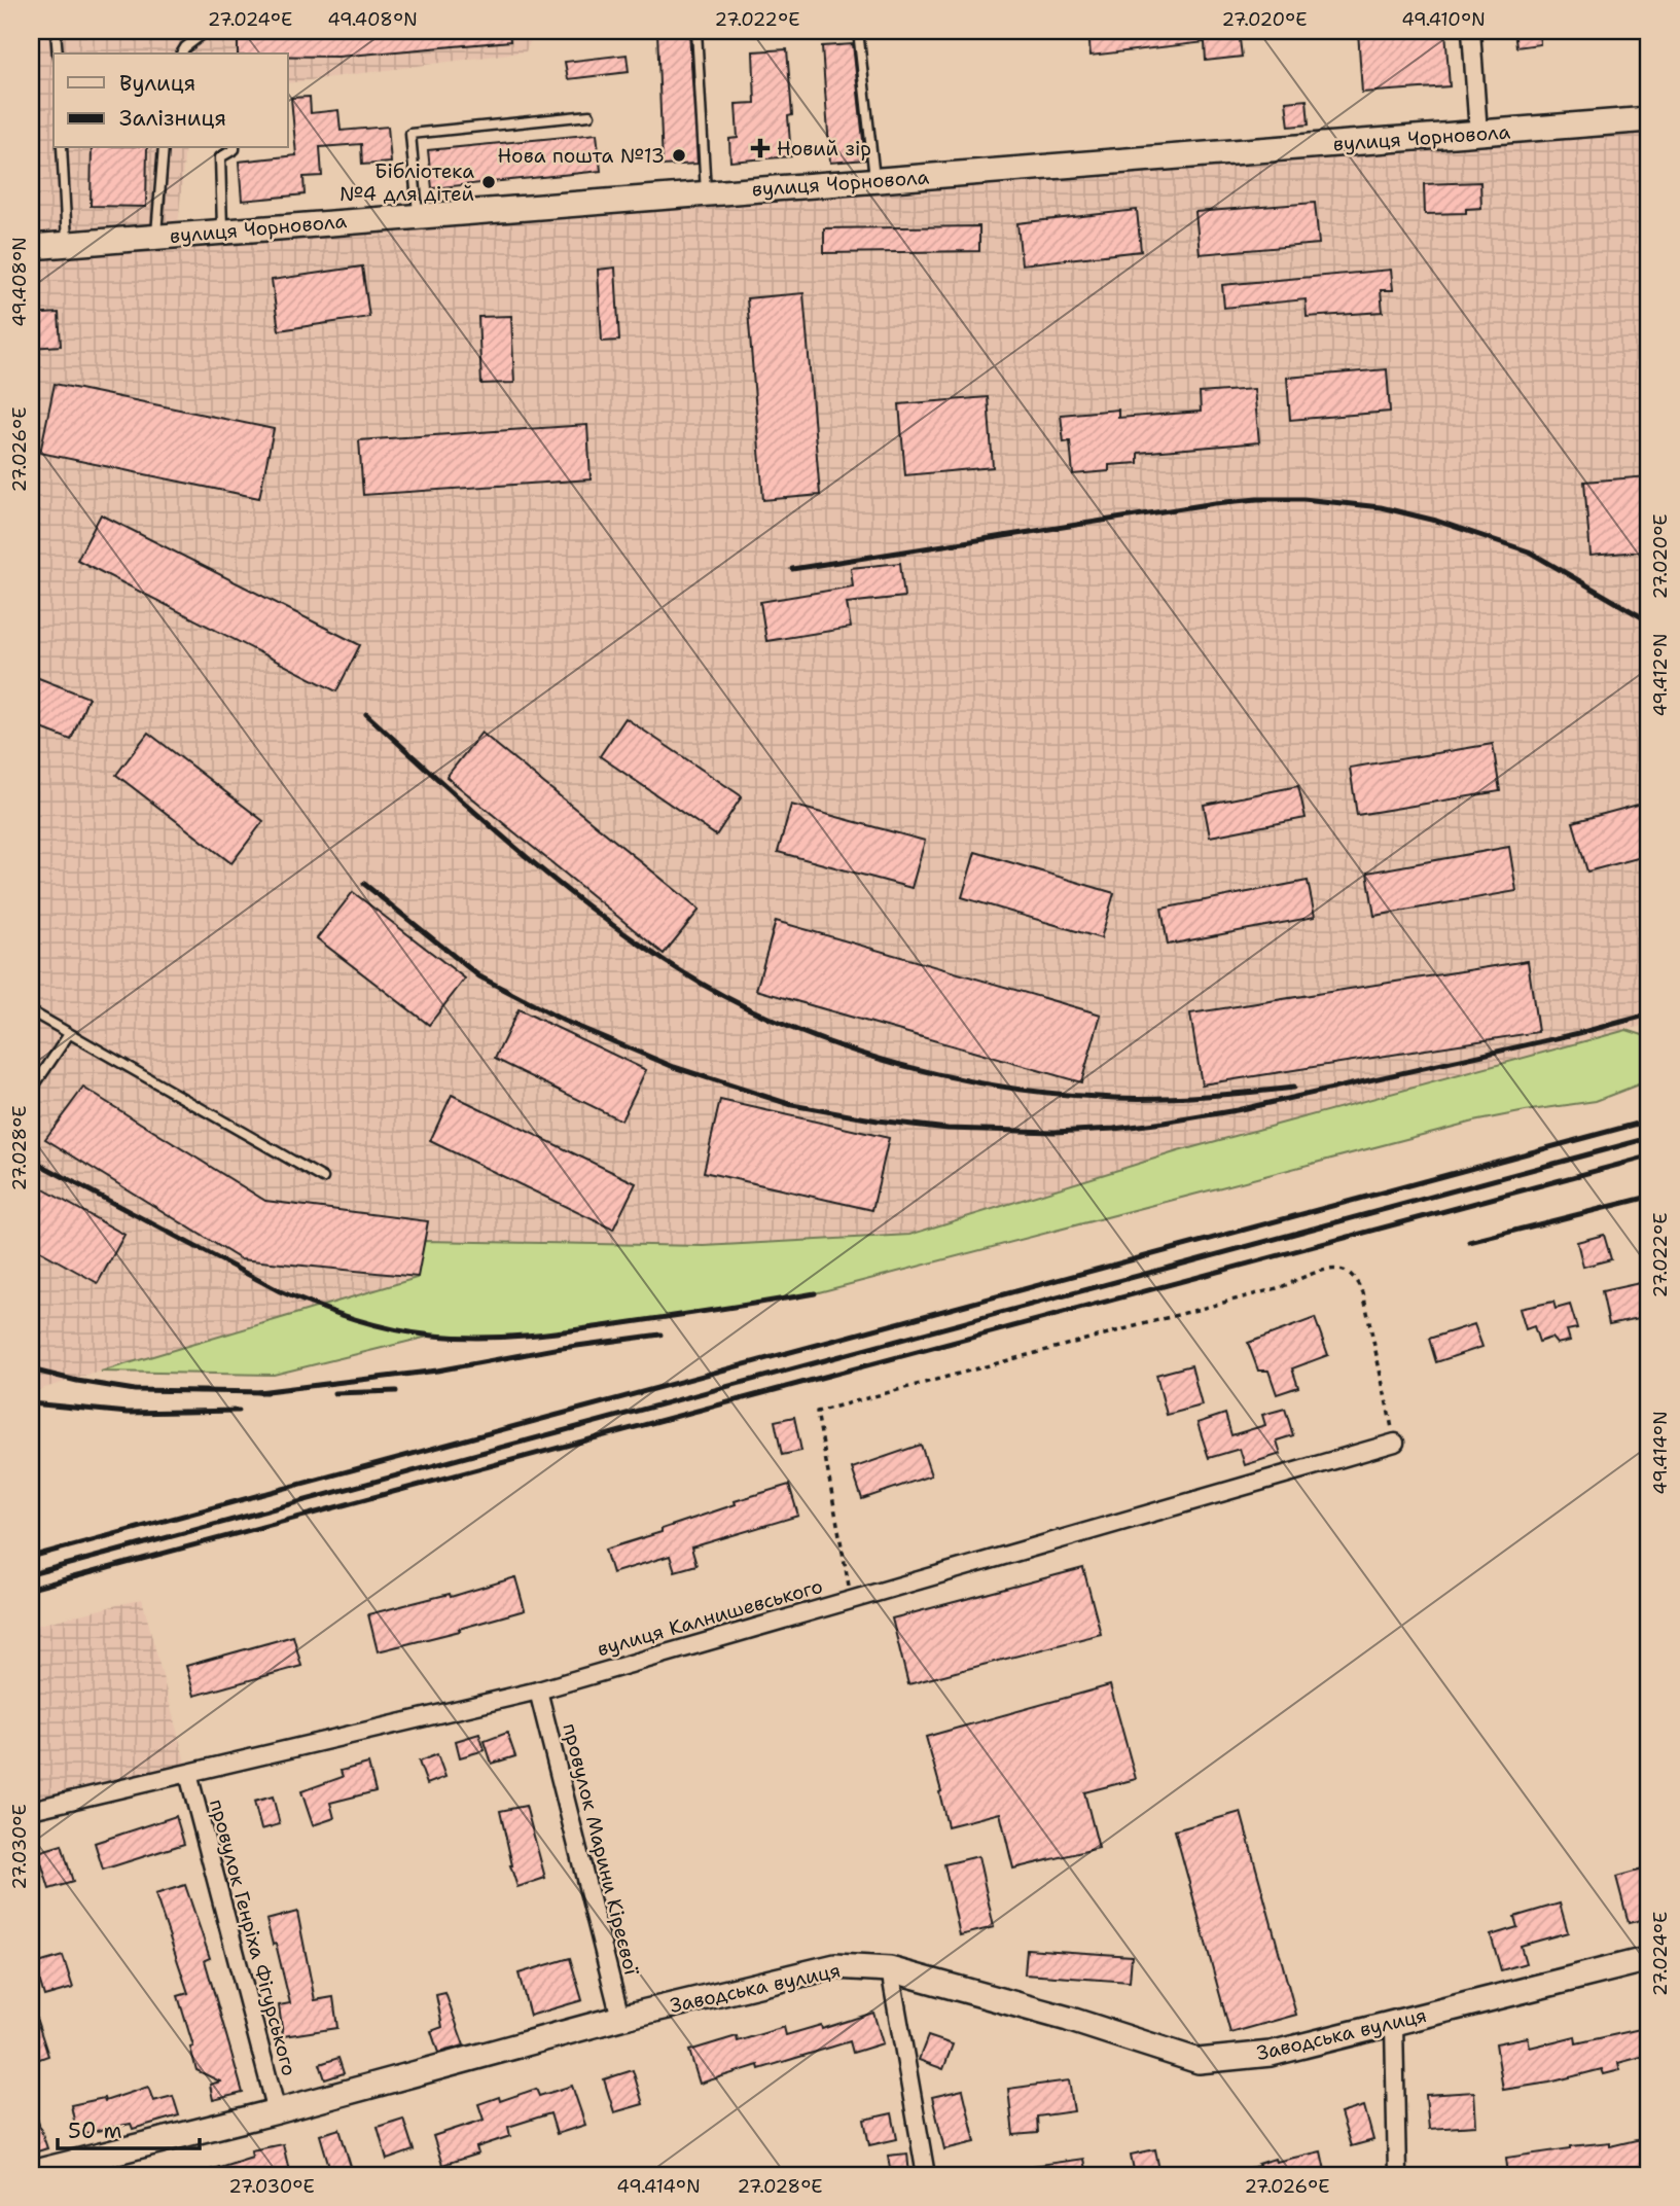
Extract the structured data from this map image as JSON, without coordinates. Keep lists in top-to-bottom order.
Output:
{
  "streets": {
    "street": [
      "вулиця Чорновола",
      "вулиця Калнишевського",
      "провулок Марини Кіреєвої",
      "провулок Генріха Фігурського",
      "Заводська вулиця"
    ]
  },
  "crossings": [
    ["вулиця Калнишевського", "провулок Марини Кіреєвої"],
    ["вулиця Калнишевського", "провулок Генріха Фігурського"],
    ["провулок Марини Кіреєвої", "Заводська вулиця"],
    ["провулок Генріха Фігурського", "Заводська вулиця"]
  ],
  "places": {
    "health": ["Новий зір"],
    "other": ["Нова пошта №13", "Бібліотека №4 для дітей"]
  },
  "legend": ["Вулиця", "Залізниця"],
  "scale_bar": "50 m",
  "coordinates": [
    "27.024°E",
    "49.408°N",
    "27.022°E",
    "27.020°E",
    "49.410°N",
    "27.026°E",
    "49.412°N",
    "27.028°E",
    "49.414°N",
    "27.030°E"
  ]
}
